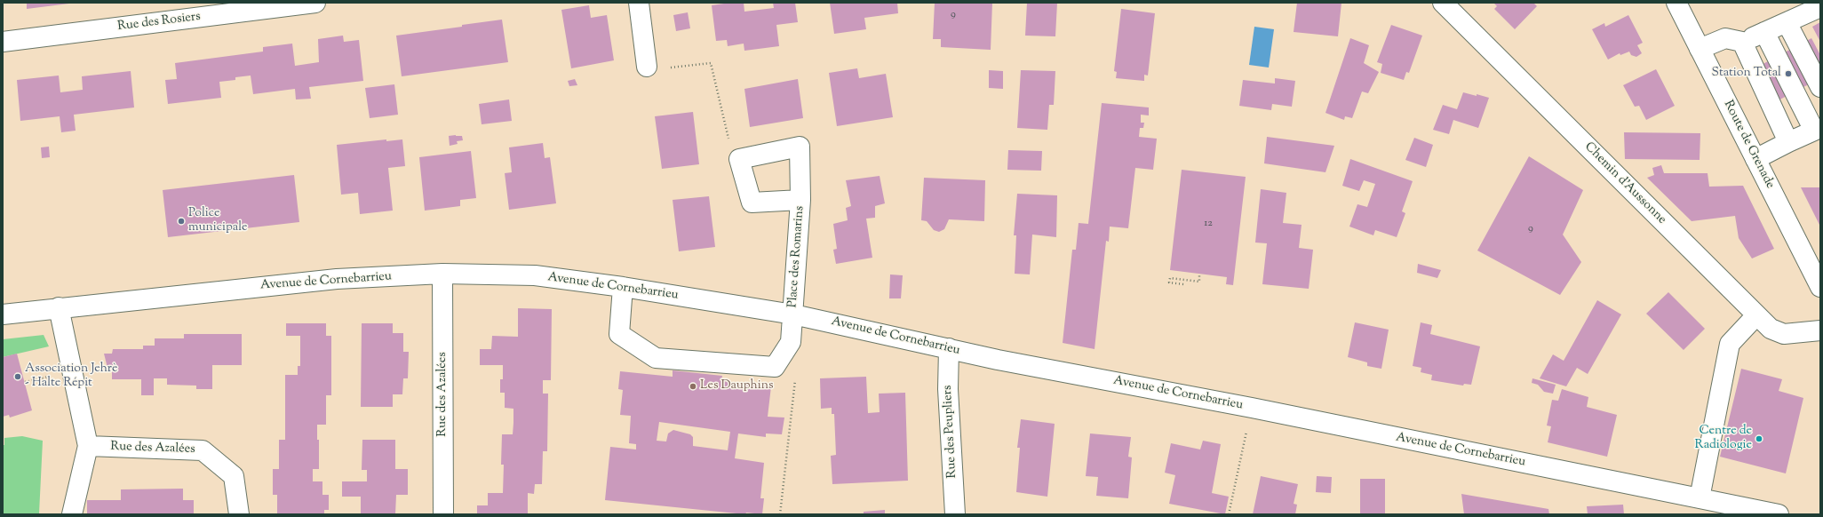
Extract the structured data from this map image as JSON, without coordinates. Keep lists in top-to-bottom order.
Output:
{
  "streets": {
    "street": [
      "Rue des Rosiers",
      "Route de Grenade",
      "Chemin d'Aussonne",
      "Place des Romarins",
      "Avenue de Cornebarrieu",
      "Rue des Azalées",
      "Rue des Peupliers"
    ]
  },
  "crossings": [
    ["Place des Romarins", "Avenue de Cornebarrieu"],
    ["Avenue de Cornebarrieu", "Rue des Azalées"],
    ["Avenue de Cornebarrieu", "Rue des Peupliers"]
  ],
  "places": [
    "Station Total",
    "Police municipale",
    "Association Jehrè - Halte Répit",
    "Les Dauphins",
    "Centre de Radiologie"
  ],
  "house_numbers": ["9", "12", "9"]
}
